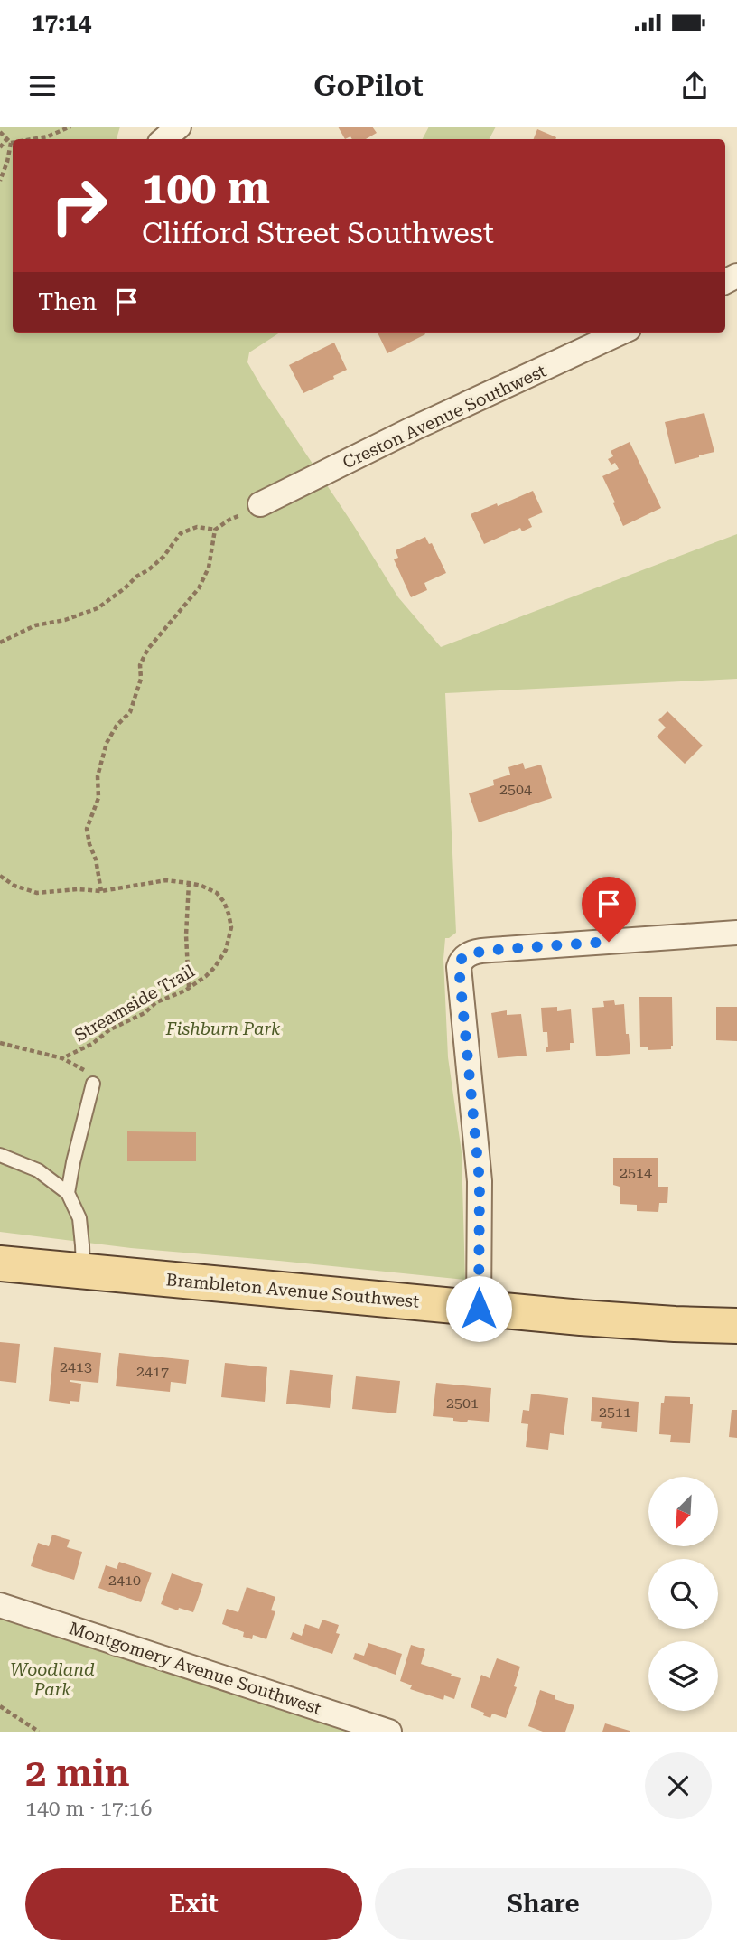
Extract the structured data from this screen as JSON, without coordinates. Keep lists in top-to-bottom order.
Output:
{
  "streets": {
    "main road": ["Brambleton Avenue Southwest"],
    "street": ["Creston Avenue Southwest", "Montgomery Avenue Southwest"],
    "path": ["Streamside Trail"]
  },
  "parks": ["Fishburn Park", "Woodland Park"],
  "house_numbers": [
    "2504",
    "2514",
    "2413",
    "2417",
    "2501",
    "2511",
    "2410"
  ],
  "north": "bottom left",
  "page": {
    "status": "17:14",
    "header": "GoPilot",
    "turn": ["100 m", "Clifford Street Southwest"],
    "then": "Then",
    "heading": ["2 min", "140 m · 17:16"],
    "buttons": ["Exit", "Share"]
  }
}
